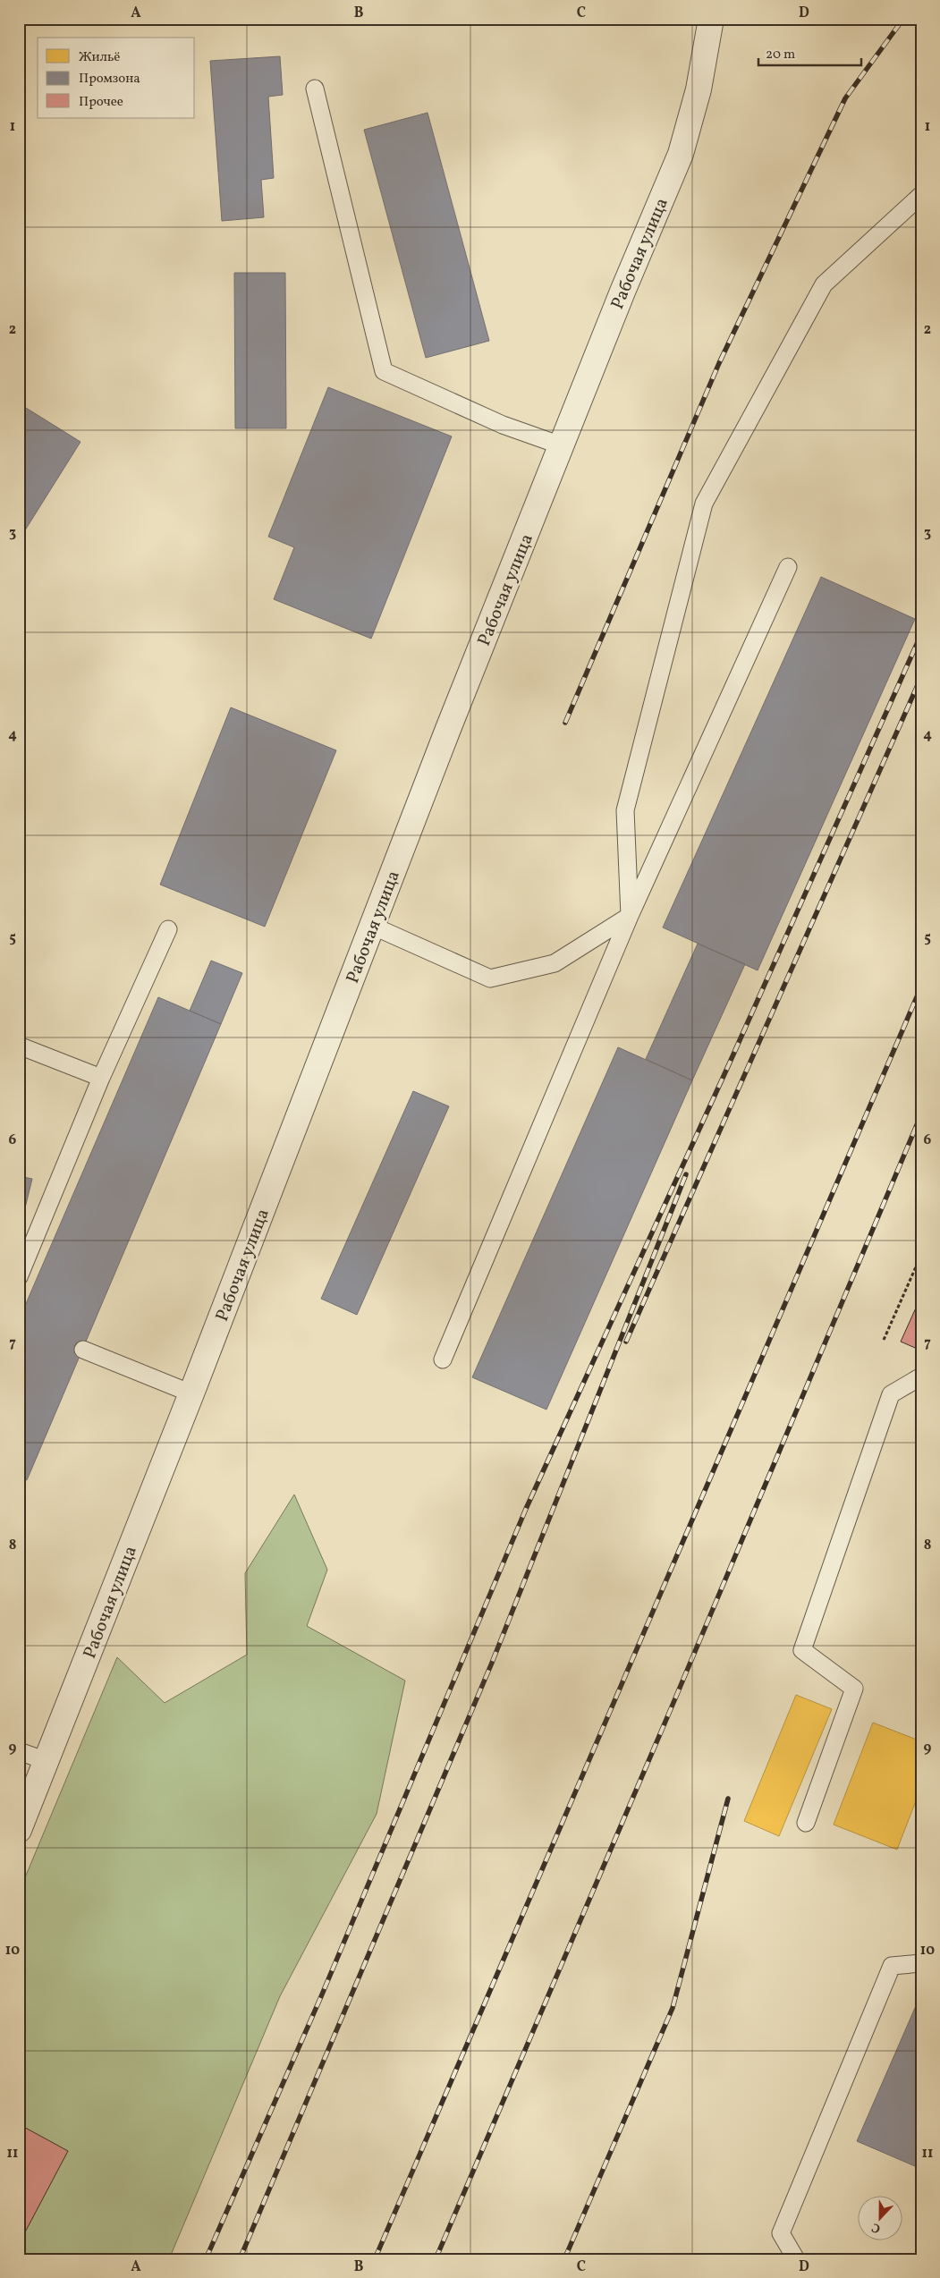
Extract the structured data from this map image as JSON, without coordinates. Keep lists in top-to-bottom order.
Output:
{
  "streets": {
    "street": ["Рабочая улица"]
  },
  "legend": ["Жильё", "Промзона", "Прочее"],
  "scale_bar": "20 m",
  "north": "bottom",
  "grid": {
    "columns": [
      "A",
      "B",
      "C",
      "D"
    ],
    "rows": [
      "1",
      "2",
      "3",
      "4",
      "5",
      "6",
      "7",
      "8",
      "9",
      "10",
      "11"
    ]
  }
}
